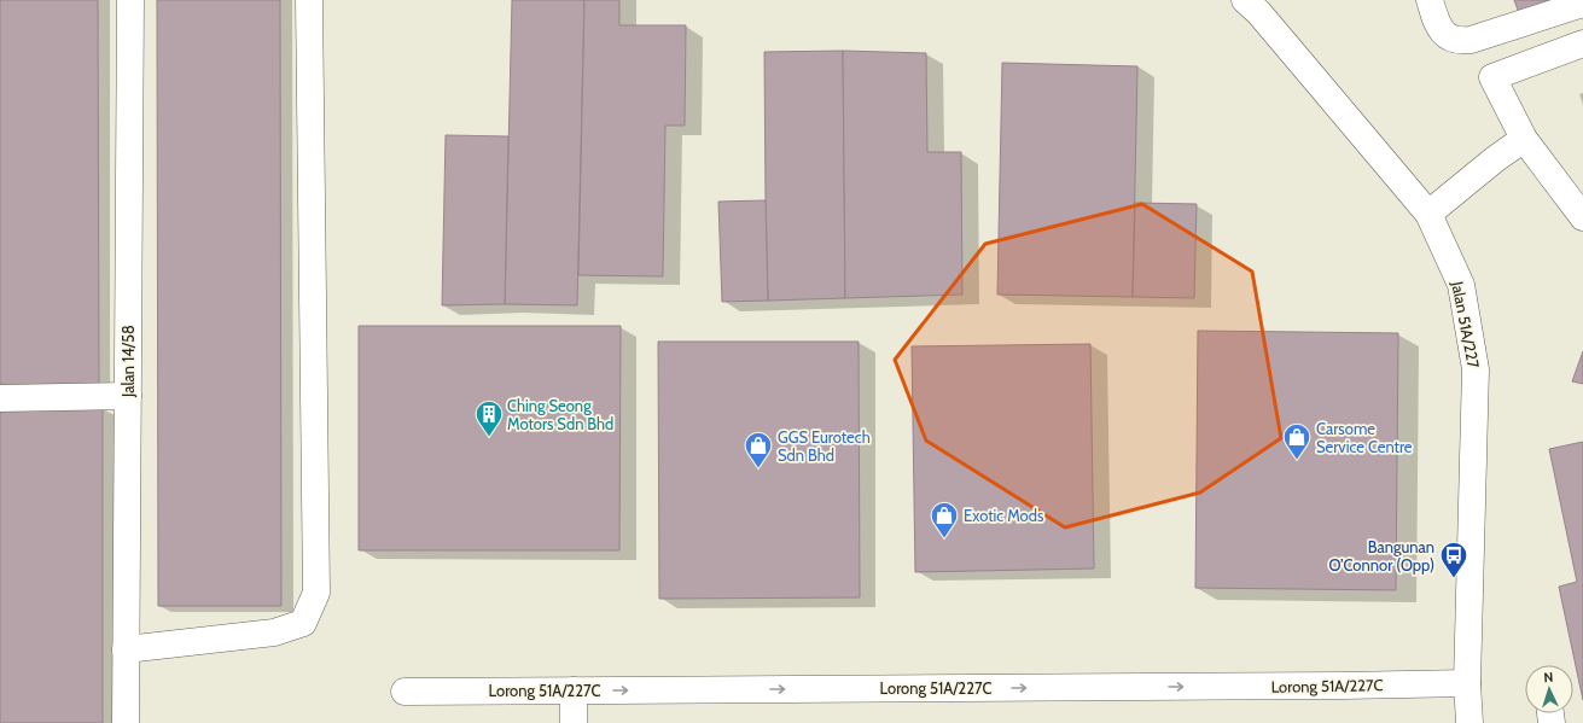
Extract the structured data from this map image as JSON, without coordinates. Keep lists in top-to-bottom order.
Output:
{
  "streets": {
    "street": ["Jalan 51A/227", "Jalan 14/58", "Lorong 51A/227C"]
  },
  "crossings": [
    ["Jalan 51A/227", "Lorong 51A/227C"]
  ],
  "one_way": ["Lorong 51A/227C"],
  "places": {
    "building": ["Ching Seong Motors Sdn Bhd"],
    "shop": ["Carsome Service Centre", "GGS Eurotech Sdn Bhd", "Exotic Mods"],
    "bus stop": ["Bangunan O’Connor (Opp)"]
  },
  "north": "top"
}
